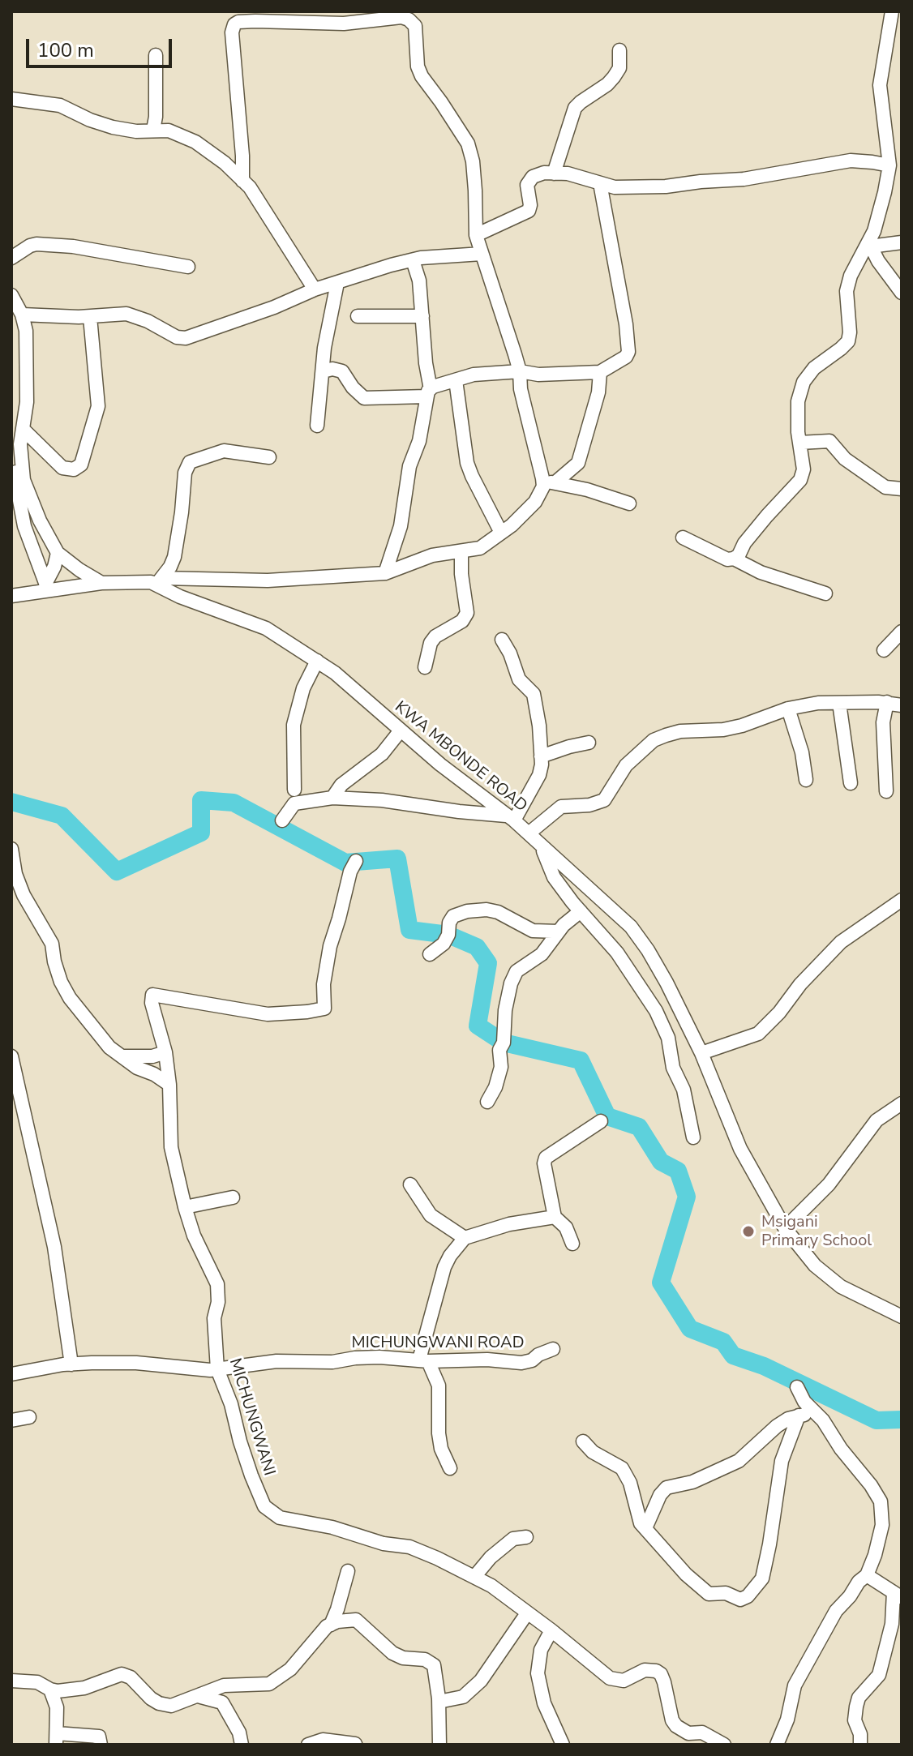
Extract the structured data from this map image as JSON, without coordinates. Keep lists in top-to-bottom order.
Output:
{
  "streets": {
    "street": ["KWA MBONDE ROAD", "MICHUNGWANI ROAD", "MICHUNGWANI"]
  },
  "crossings": [
    ["MICHUNGWANI ROAD", "MICHUNGWANI"]
  ],
  "places": ["Msigani Primary School"],
  "scale_bar": "100 m"
}
